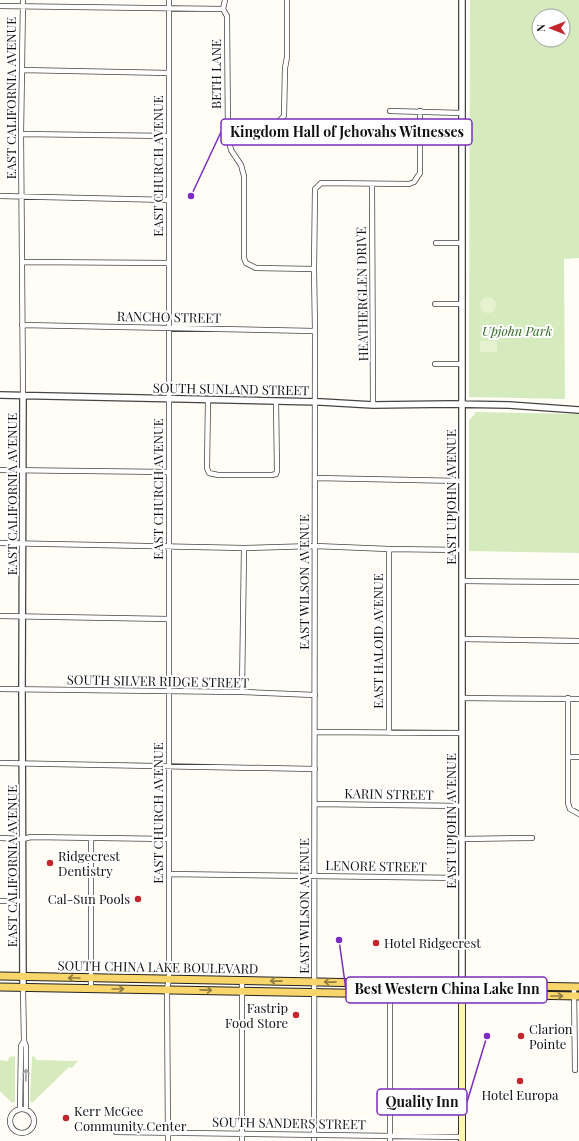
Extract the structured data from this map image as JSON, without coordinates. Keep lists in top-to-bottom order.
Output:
{
  "streets": {
    "main road": ["SOUTH CHINA LAKE BOULEVARD"],
    "street": [
      "BETH LANE",
      "EAST CALIFORNIA AVENUE",
      "EAST CHURCH AVENUE",
      "HEATHERGLEN DRIVE",
      "RANCHO STREET",
      "SOUTH SUNLAND STREET",
      "EAST UPJOHN AVENUE",
      "EAST WILSON AVENUE",
      "EAST HALOID AVENUE",
      "SOUTH SILVER RIDGE STREET",
      "KARIN STREET",
      "LENORE STREET",
      "SOUTH SANDERS STREET"
    ]
  },
  "crossings": [
    ["BETH LANE", "EAST WILSON AVENUE"],
    ["EAST CALIFORNIA AVENUE", "RANCHO STREET"],
    ["EAST CALIFORNIA AVENUE", "SOUTH SUNLAND STREET"],
    ["EAST CALIFORNIA AVENUE", "SOUTH SILVER RIDGE STREET"],
    ["EAST CALIFORNIA AVENUE", "SOUTH CHINA LAKE BOULEVARD"],
    ["EAST CHURCH AVENUE", "RANCHO STREET"],
    ["EAST CHURCH AVENUE", "SOUTH SUNLAND STREET"],
    ["EAST CHURCH AVENUE", "SOUTH SILVER RIDGE STREET"],
    ["EAST CHURCH AVENUE", "LENORE STREET"],
    ["EAST CHURCH AVENUE", "SOUTH CHINA LAKE BOULEVARD"],
    ["EAST CHURCH AVENUE", "SOUTH SANDERS STREET"],
    ["HEATHERGLEN DRIVE", "SOUTH SUNLAND STREET"],
    ["HEATHERGLEN DRIVE", "EAST WILSON AVENUE"],
    ["RANCHO STREET", "EAST WILSON AVENUE"],
    ["SOUTH SUNLAND STREET", "EAST UPJOHN AVENUE"],
    ["SOUTH SUNLAND STREET", "EAST WILSON AVENUE"],
    ["EAST UPJOHN AVENUE", "KARIN STREET"],
    ["EAST UPJOHN AVENUE", "LENORE STREET"],
    ["EAST UPJOHN AVENUE", "SOUTH CHINA LAKE BOULEVARD"],
    ["EAST WILSON AVENUE", "SOUTH SILVER RIDGE STREET"],
    ["EAST WILSON AVENUE", "KARIN STREET"],
    ["EAST WILSON AVENUE", "LENORE STREET"],
    ["EAST WILSON AVENUE", "SOUTH CHINA LAKE BOULEVARD"]
  ],
  "parks": ["Upjohn Park"],
  "places": [
    "Kingdom Hall of Jehovahs Witnesses",
    "Ridgecrest Dentistry",
    "Cal-Sun Pools",
    "Best Western China Lake Inn",
    "Hotel Ridgecrest",
    "Fastrip Food Store",
    "Quality Inn",
    "Clarion Pointe",
    "Hotel Europa",
    "Kerr McGee Community Center"
  ],
  "north": "left"
}
